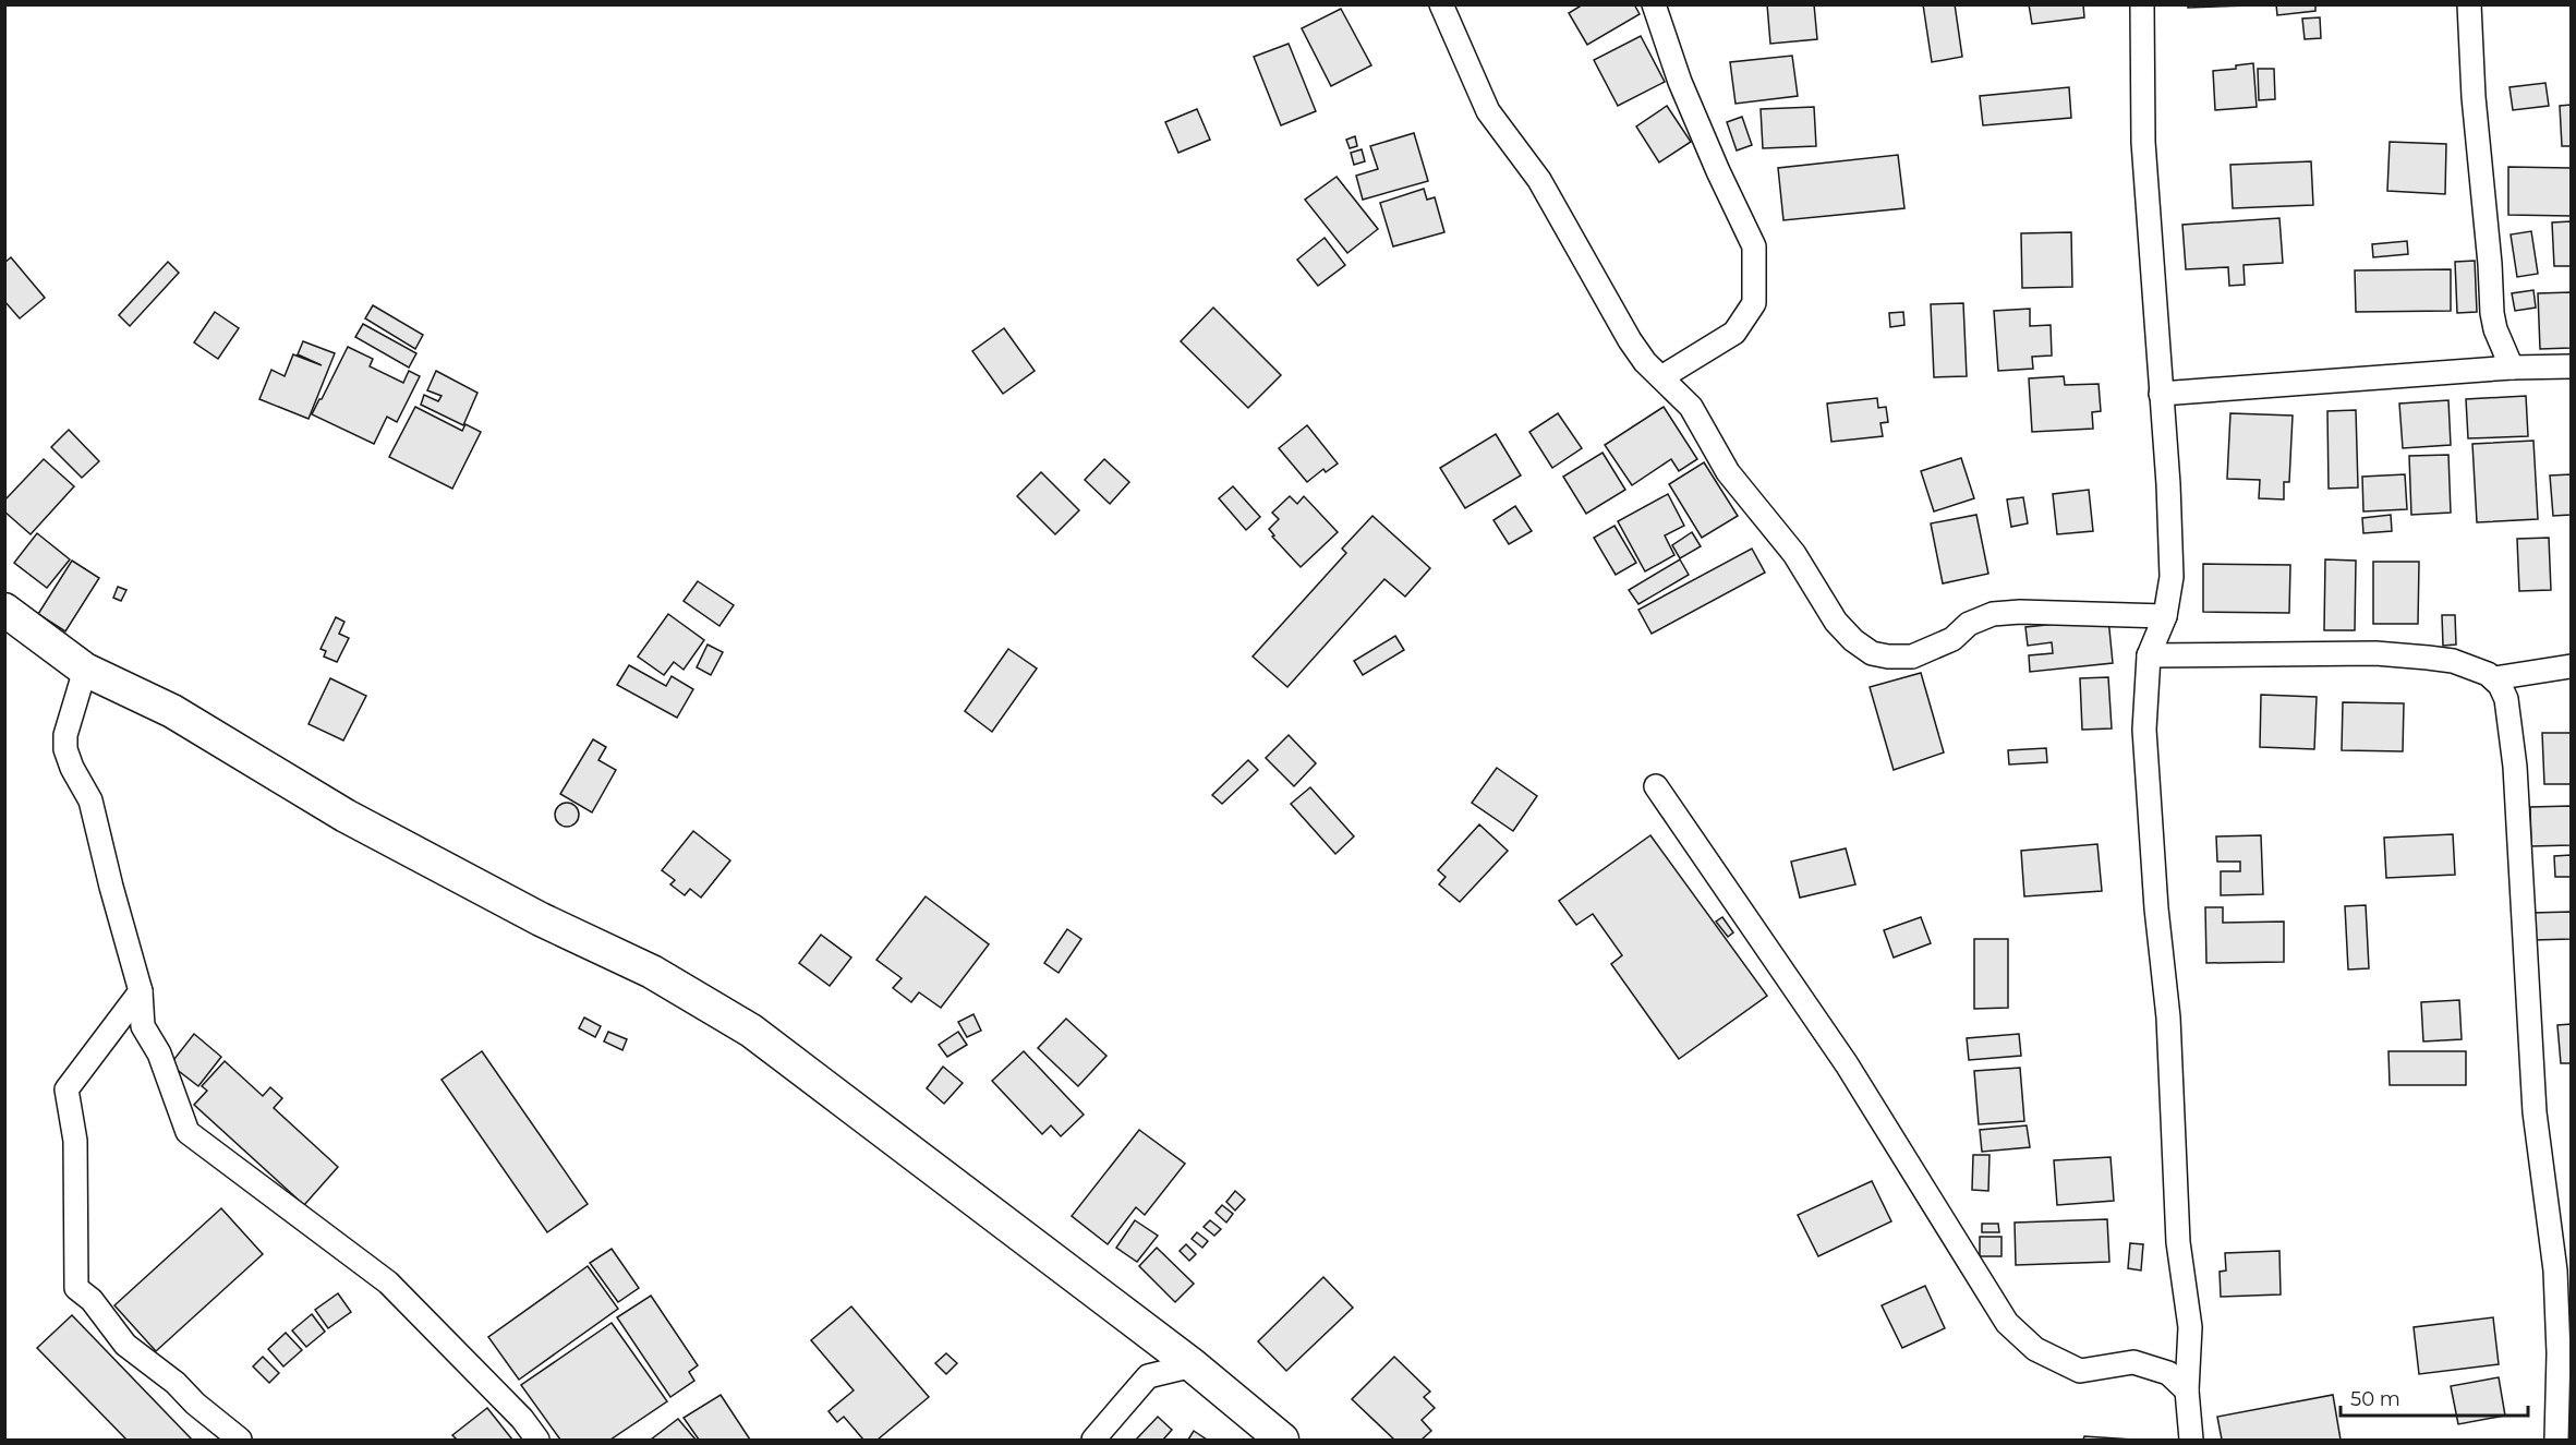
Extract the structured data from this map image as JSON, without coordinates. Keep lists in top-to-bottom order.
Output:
{
  "scale_bar": "50 m"
}
